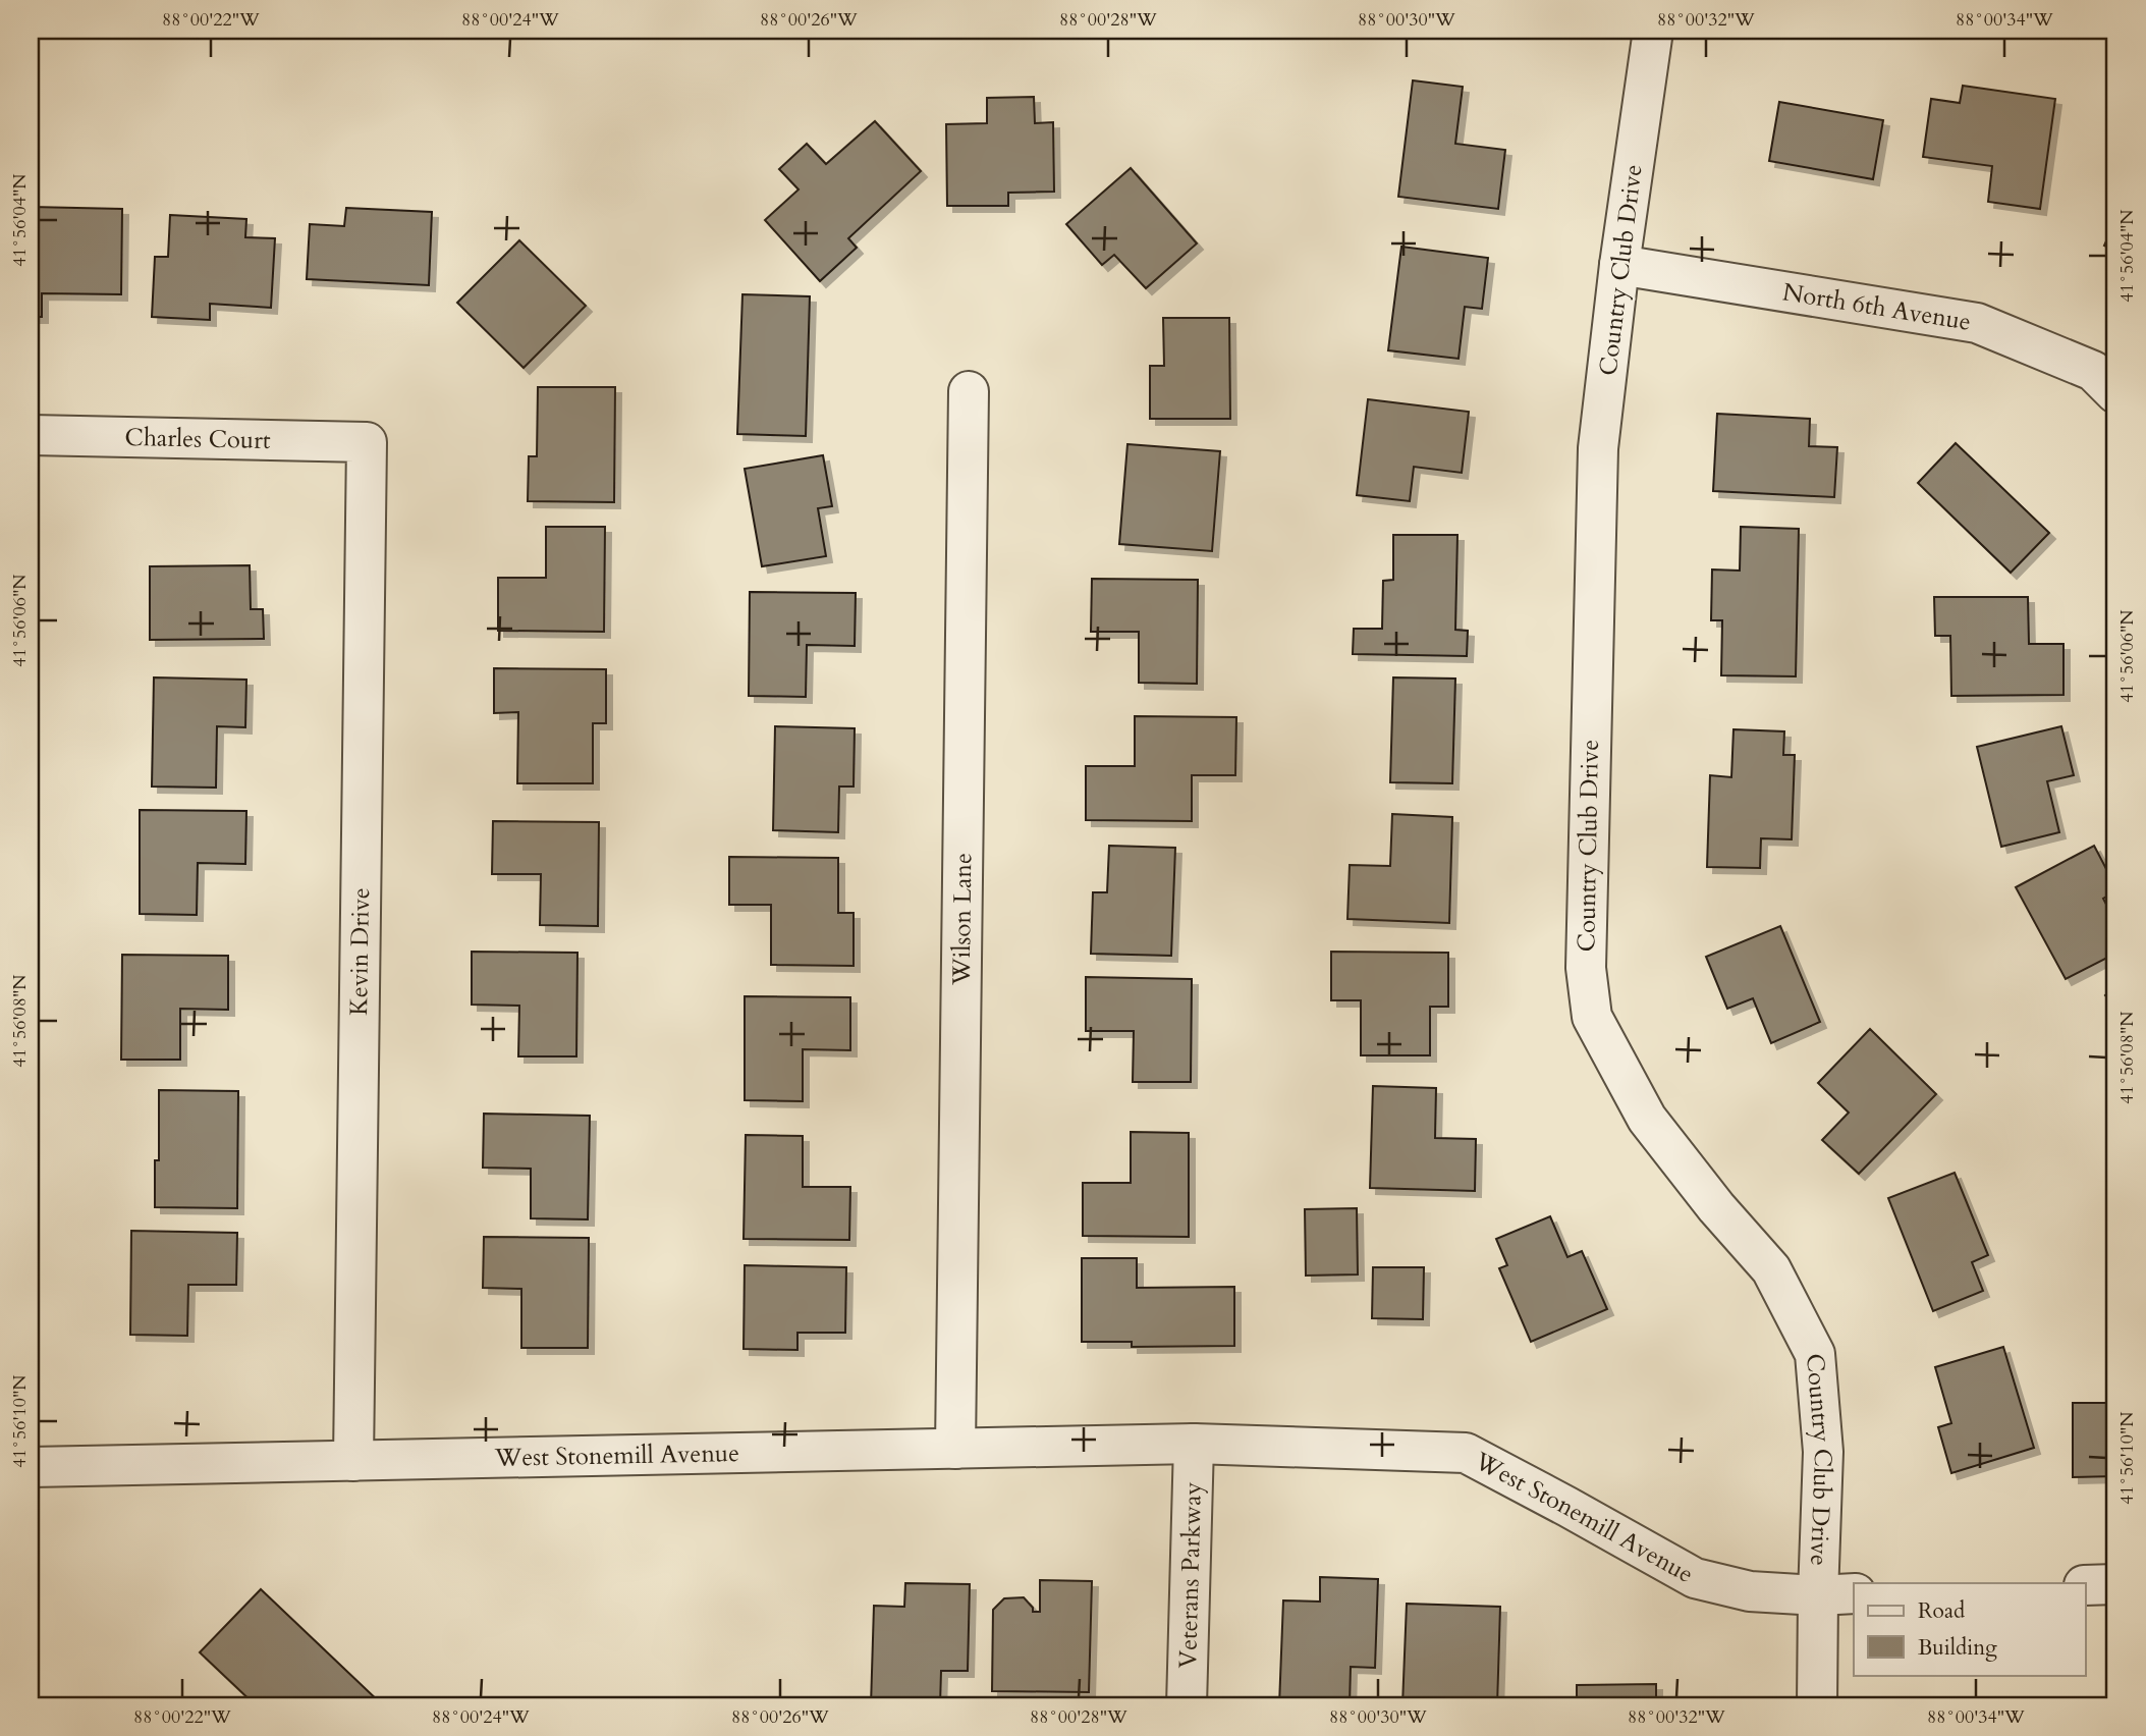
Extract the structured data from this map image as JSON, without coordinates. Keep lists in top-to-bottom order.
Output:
{
  "streets": {
    "street": [
      "Country Club Drive",
      "North 6th Avenue",
      "Charles Court",
      "Wilson Lane",
      "Kevin Drive",
      "West Stonemill Avenue",
      "Veterans Parkway"
    ]
  },
  "crossings": [
    ["Country Club Drive", "North 6th Avenue"],
    ["Country Club Drive", "West Stonemill Avenue"],
    ["Charles Court", "Kevin Drive"],
    ["Wilson Lane", "West Stonemill Avenue"],
    ["Kevin Drive", "West Stonemill Avenue"],
    ["West Stonemill Avenue", "Veterans Parkway"]
  ],
  "legend": ["Road", "Building"],
  "coordinates": [
    "88°00'22\"W",
    "88°00'24\"W",
    "88°00'26\"W",
    "88°00'28\"W",
    "88°00'30\"W",
    "88°00'32\"W",
    "88°00'34\"W",
    "41°56'04\"N",
    "41°56'06\"N",
    "41°56'08\"N",
    "41°56'10\"N"
  ]
}
